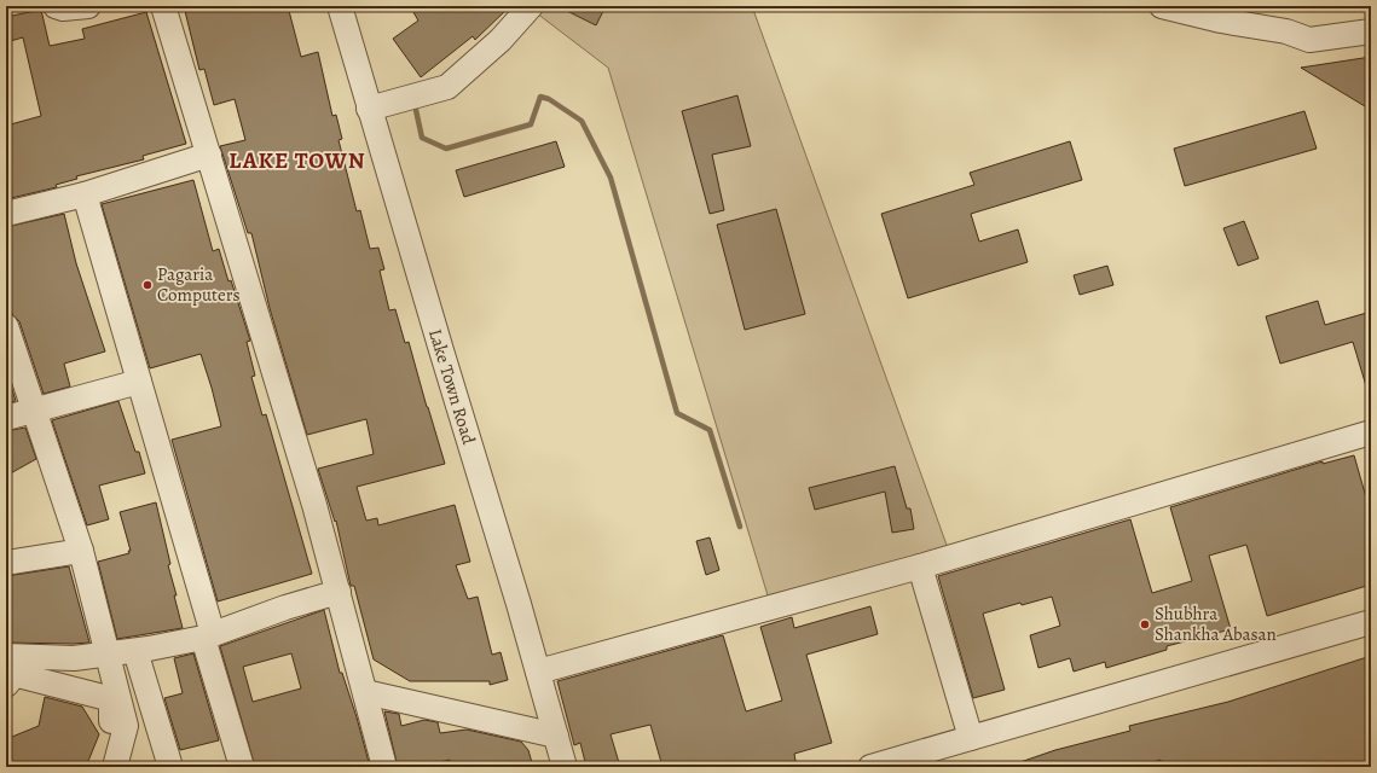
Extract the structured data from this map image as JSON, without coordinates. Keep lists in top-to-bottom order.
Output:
{
  "streets": {
    "street": ["Lake Town Road"]
  },
  "districts": ["LAKE TOWN"],
  "places": ["Pagaria Computers", "Shubhra Shankha Abasan"]
}
